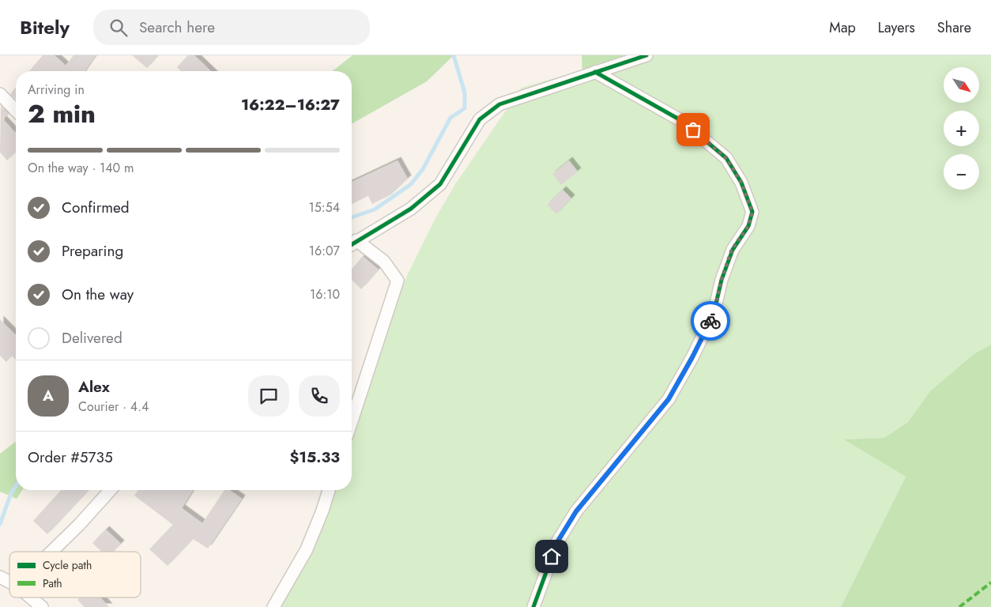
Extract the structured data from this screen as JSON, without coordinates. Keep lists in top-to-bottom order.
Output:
{
  "legend": ["Cycle path", "Path"],
  "north": "bottom right",
  "page": {
    "header": "Bitely",
    "search": "Search here",
    "nav": ["Map", "Layers", "Share"],
    "map_buttons": ["+", "−"],
    "heading": ["2 min", "Arriving in", "16:22–16:27"],
    "panel": [
      "Alex",
      "Courier · 4.4",
      "Order #5735",
      "$15.33"
    ],
    "bar": "On the way · 140 m",
    "list": [
      ["Confirmed", "15:54"],
      ["Preparing", "16:07"],
      ["On the way", "16:10"],
      "Delivered"
    ],
    "round": "A"
  }
}
